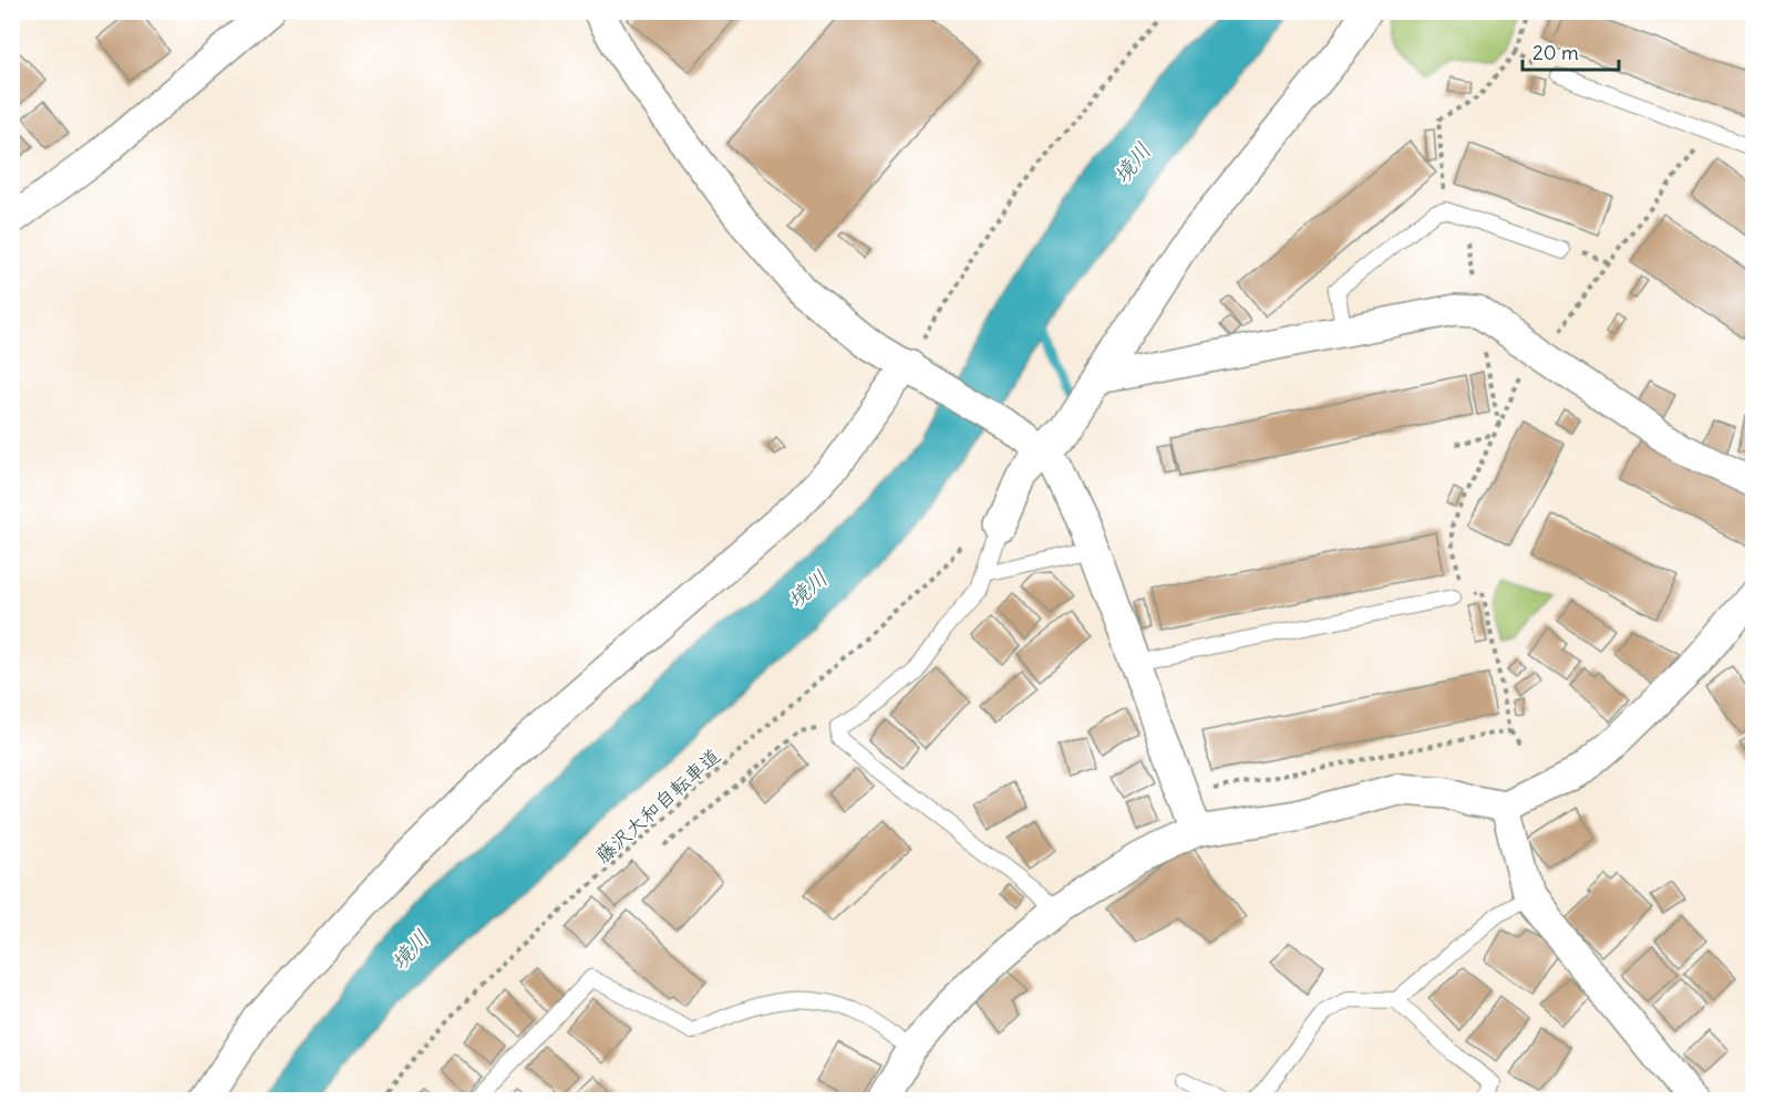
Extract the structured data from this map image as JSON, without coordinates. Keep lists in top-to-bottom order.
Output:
{
  "streets": {
    "path": ["藤沢大和自転車道"]
  },
  "water": ["境川"],
  "scale_bar": "20 m"
}
